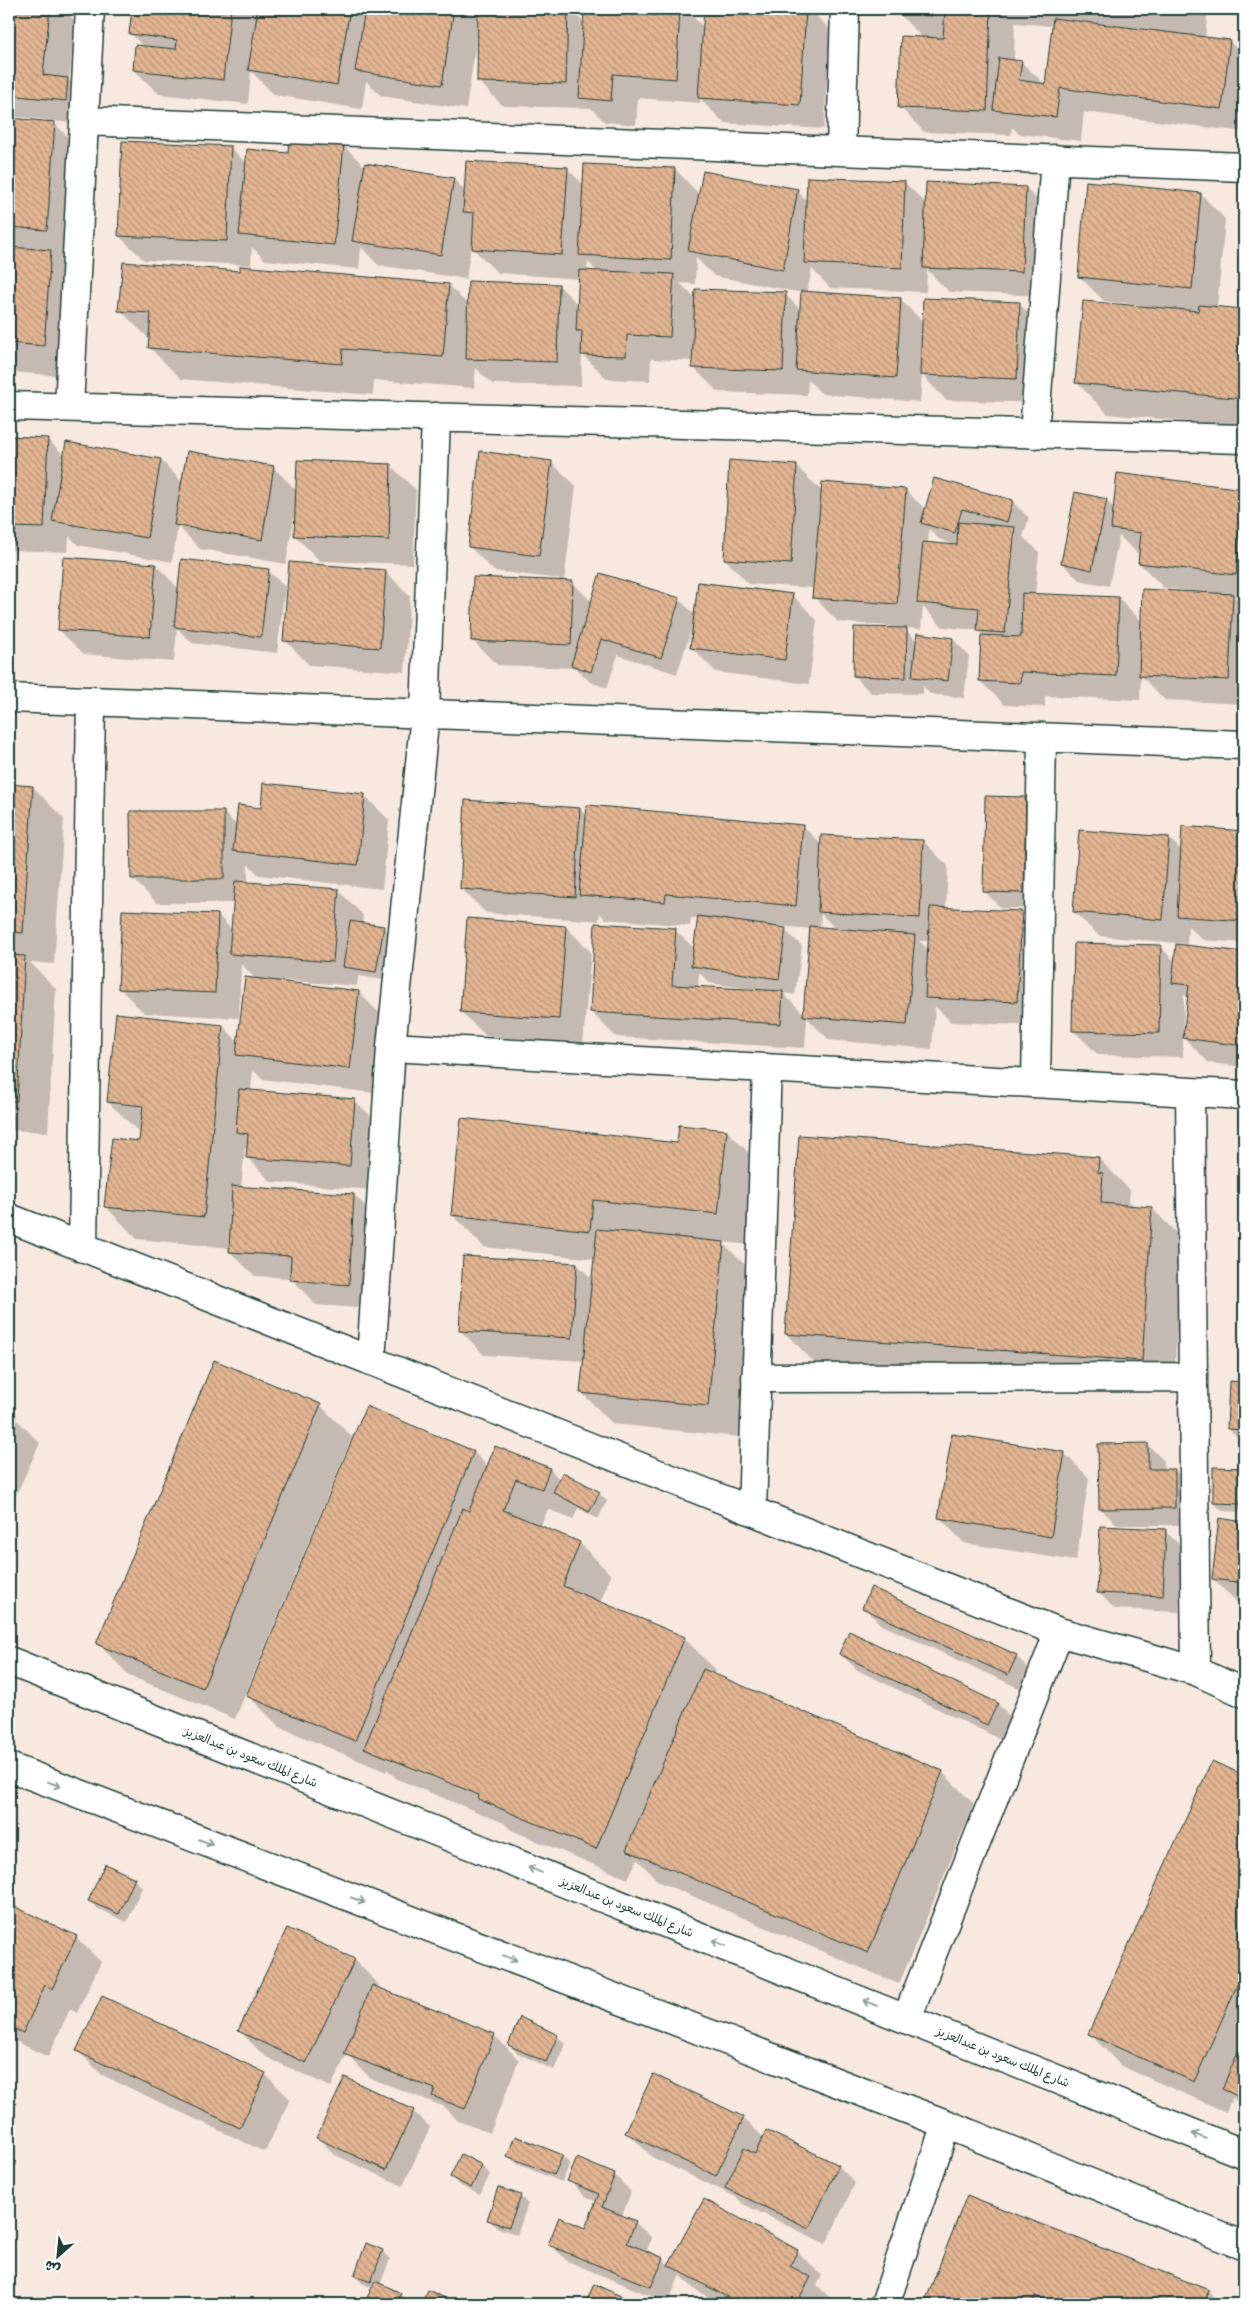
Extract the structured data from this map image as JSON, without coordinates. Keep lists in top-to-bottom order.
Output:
{
  "streets": {
    "street": ["شارع الملك سعود بن عبدالعزيز"]
  },
  "north": "bottom left"
}
